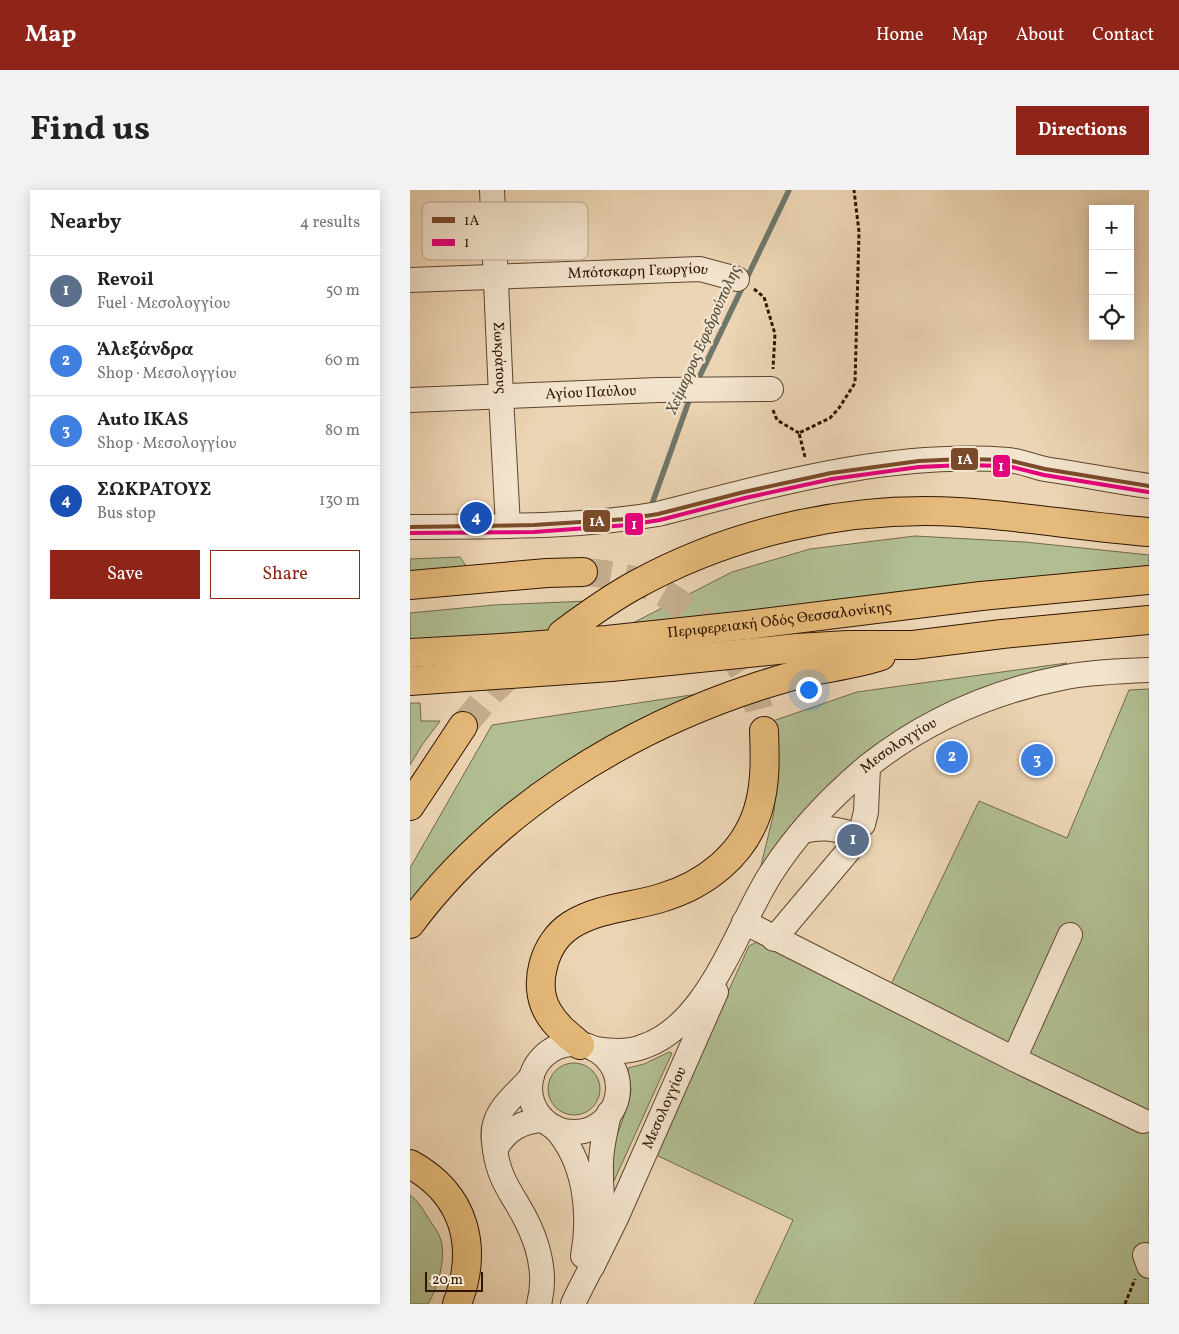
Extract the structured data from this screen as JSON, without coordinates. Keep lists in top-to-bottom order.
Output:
{
  "streets": {
    "highway": ["Περιφερειακή Οδός Θεσσαλονίκης"],
    "street": [
      "Μπότσκαρη Γεωργίου",
      "Σωκράτους",
      "Αγίου Παύλου",
      "Μεσολογγίου"
    ]
  },
  "crossings": [
    ["Μπότσκαρη Γεωργίου", "Σωκράτους"],
    ["Σωκράτους", "Αγίου Παύλου"]
  ],
  "water": ["Χείμαρρος Εφεδρούπολης"],
  "lines": ["transit line 1Α", "transit line 1"],
  "legend": ["1Α", "1"],
  "scale_bar": "20 m",
  "page": {
    "header": "Map",
    "nav": [
      "Home",
      "Map",
      "About",
      "Contact"
    ],
    "title": "Find us",
    "buttons": [
      "Directions",
      ["Save", "Share"]
    ],
    "heading": ["Nearby", "4 results"],
    "map_buttons": ["+", "−"],
    "list": [
      {
        "mark": "1",
        "name": "Revoil",
        "note": "Fuel · Μεσολογγίου",
        "value": "50 m"
      },
      {
        "mark": "2",
        "name": "Άλεξάνδρα",
        "note": "Shop · Μεσολογγίου",
        "value": "60 m"
      },
      {
        "mark": "3",
        "name": "Auto IKAS",
        "note": "Shop · Μεσολογγίου",
        "value": "80 m"
      },
      {
        "mark": "4",
        "name": "ΣΩΚΡΑΤΟΥΣ",
        "note": "Bus stop",
        "value": "130 m"
      }
    ],
    "pins": [
      "4",
      "2",
      "3",
      "1"
    ],
    "scale": "20 m"
  }
}
